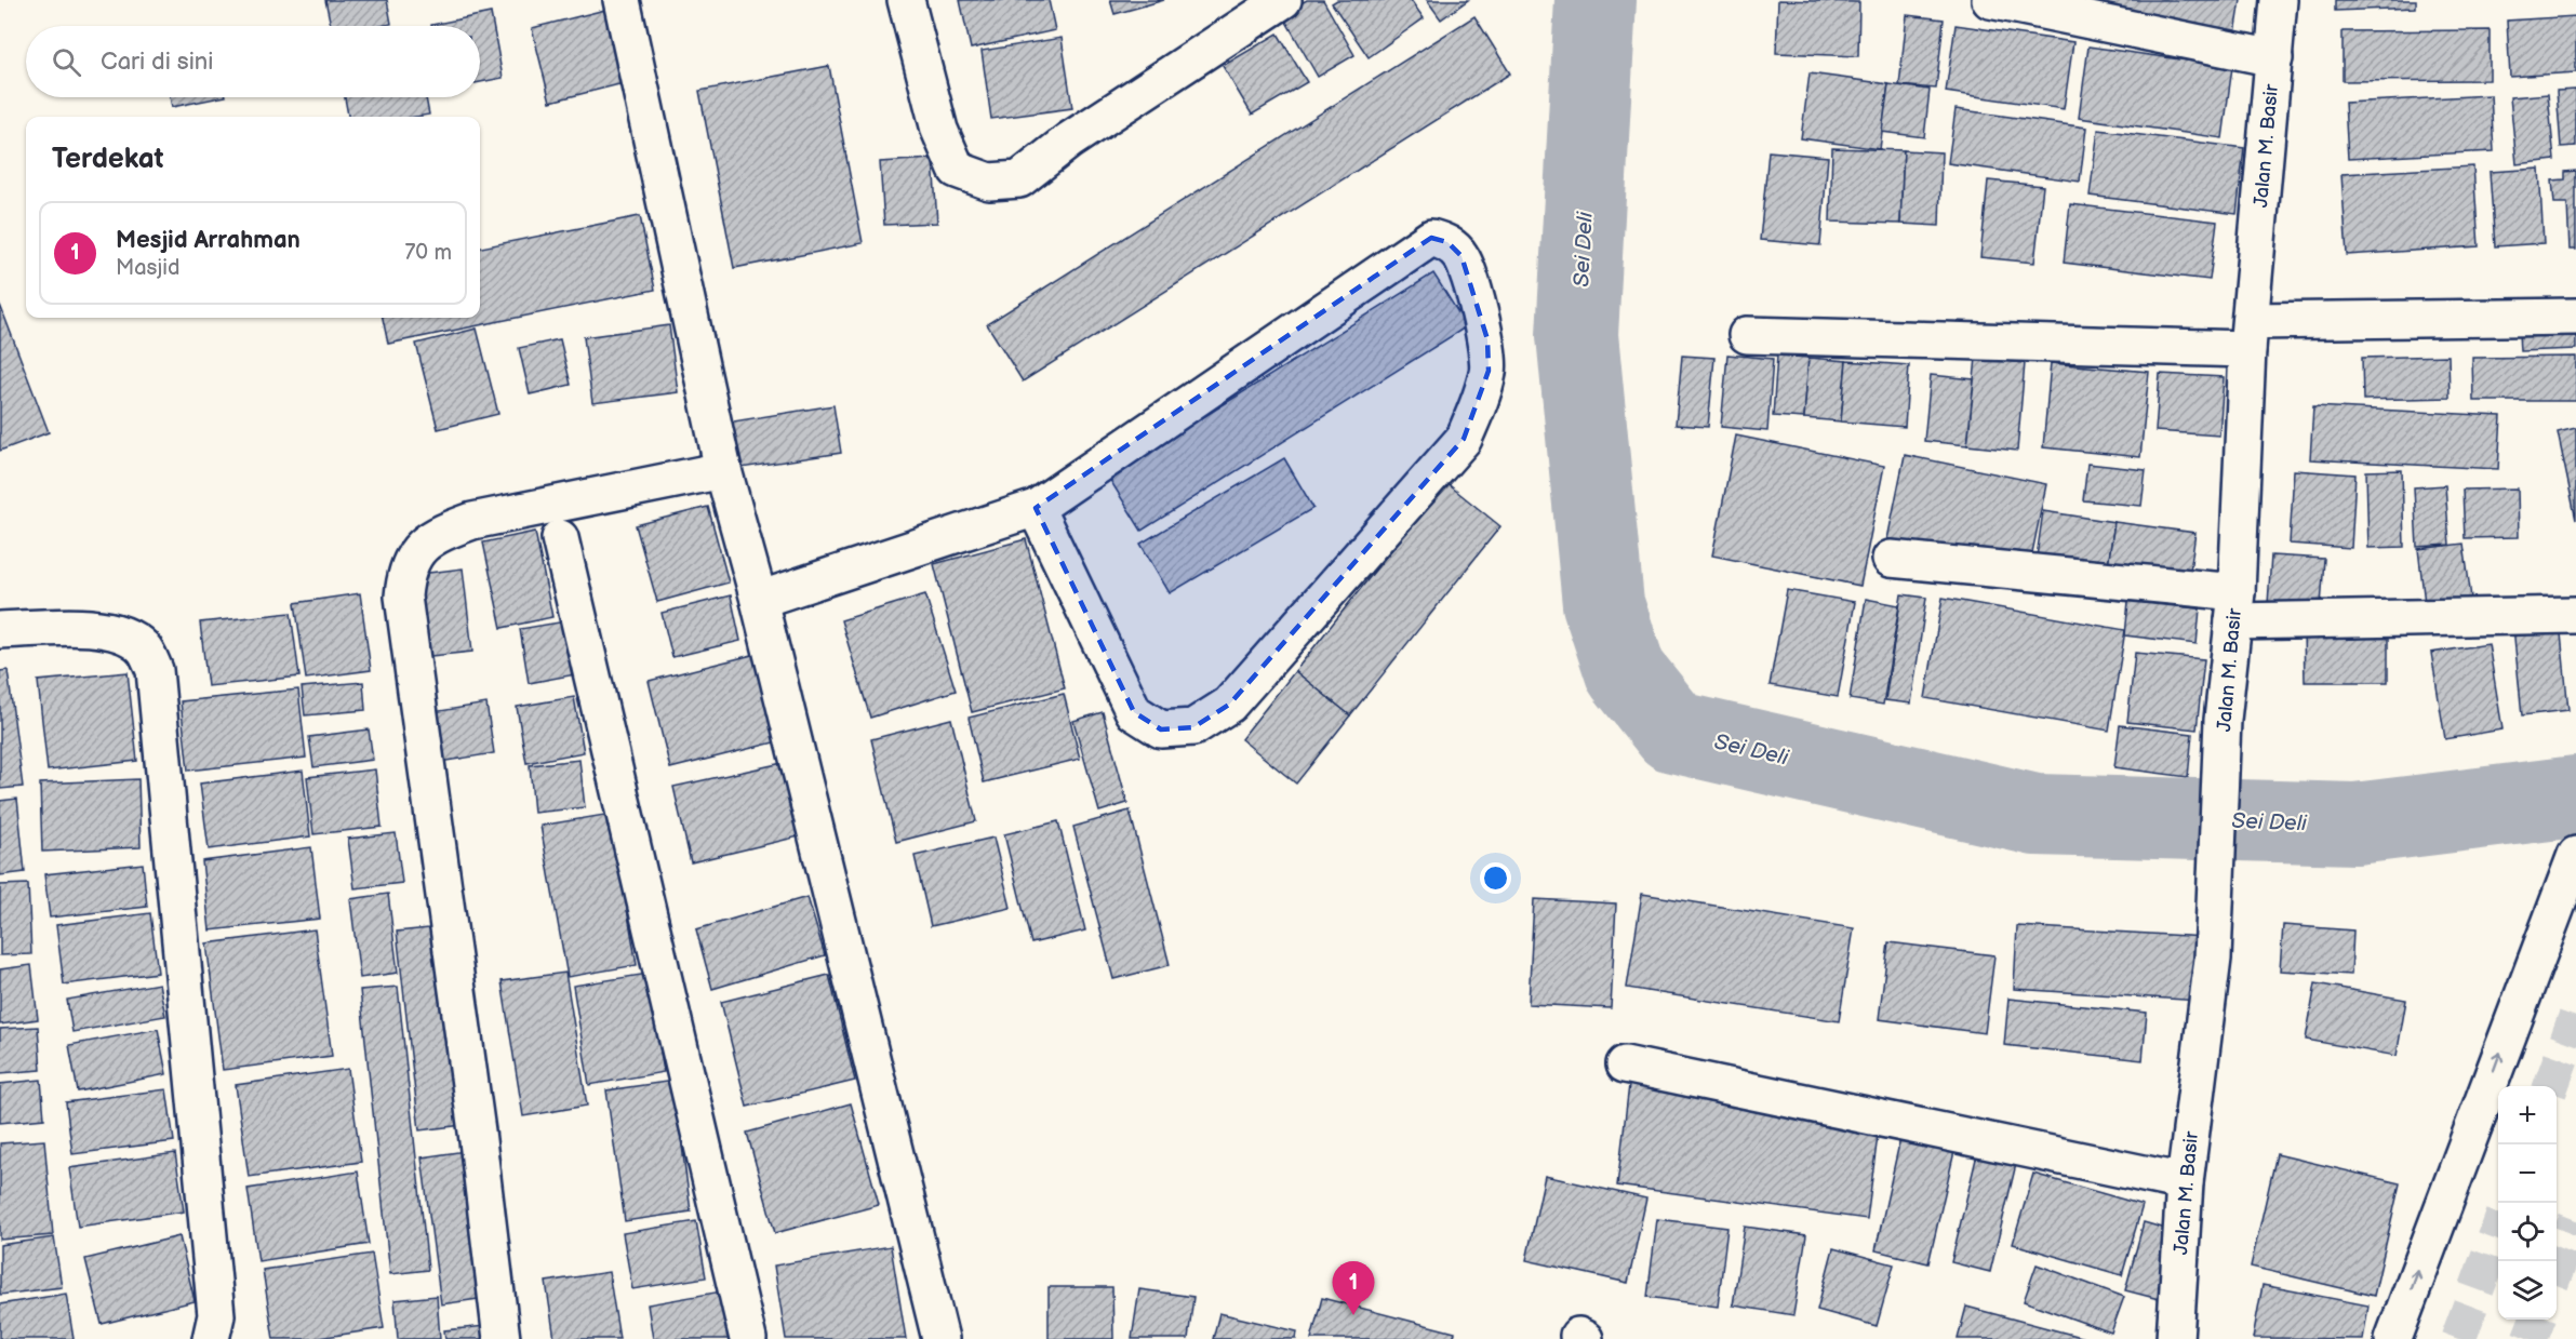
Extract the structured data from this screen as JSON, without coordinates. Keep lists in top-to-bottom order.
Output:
{
  "streets": {
    "main road": ["Jalan M. Basir"]
  },
  "water": ["Sei Deli"],
  "page": {
    "search": "Cari di sini",
    "heading": "Terdekat",
    "list": [
      {
        "mark": "1",
        "name": "Mesjid Arrahman",
        "note": "Masjid",
        "value": "70 m"
      }
    ],
    "map_buttons": ["+", "−"],
    "pins": "1"
  }
}
